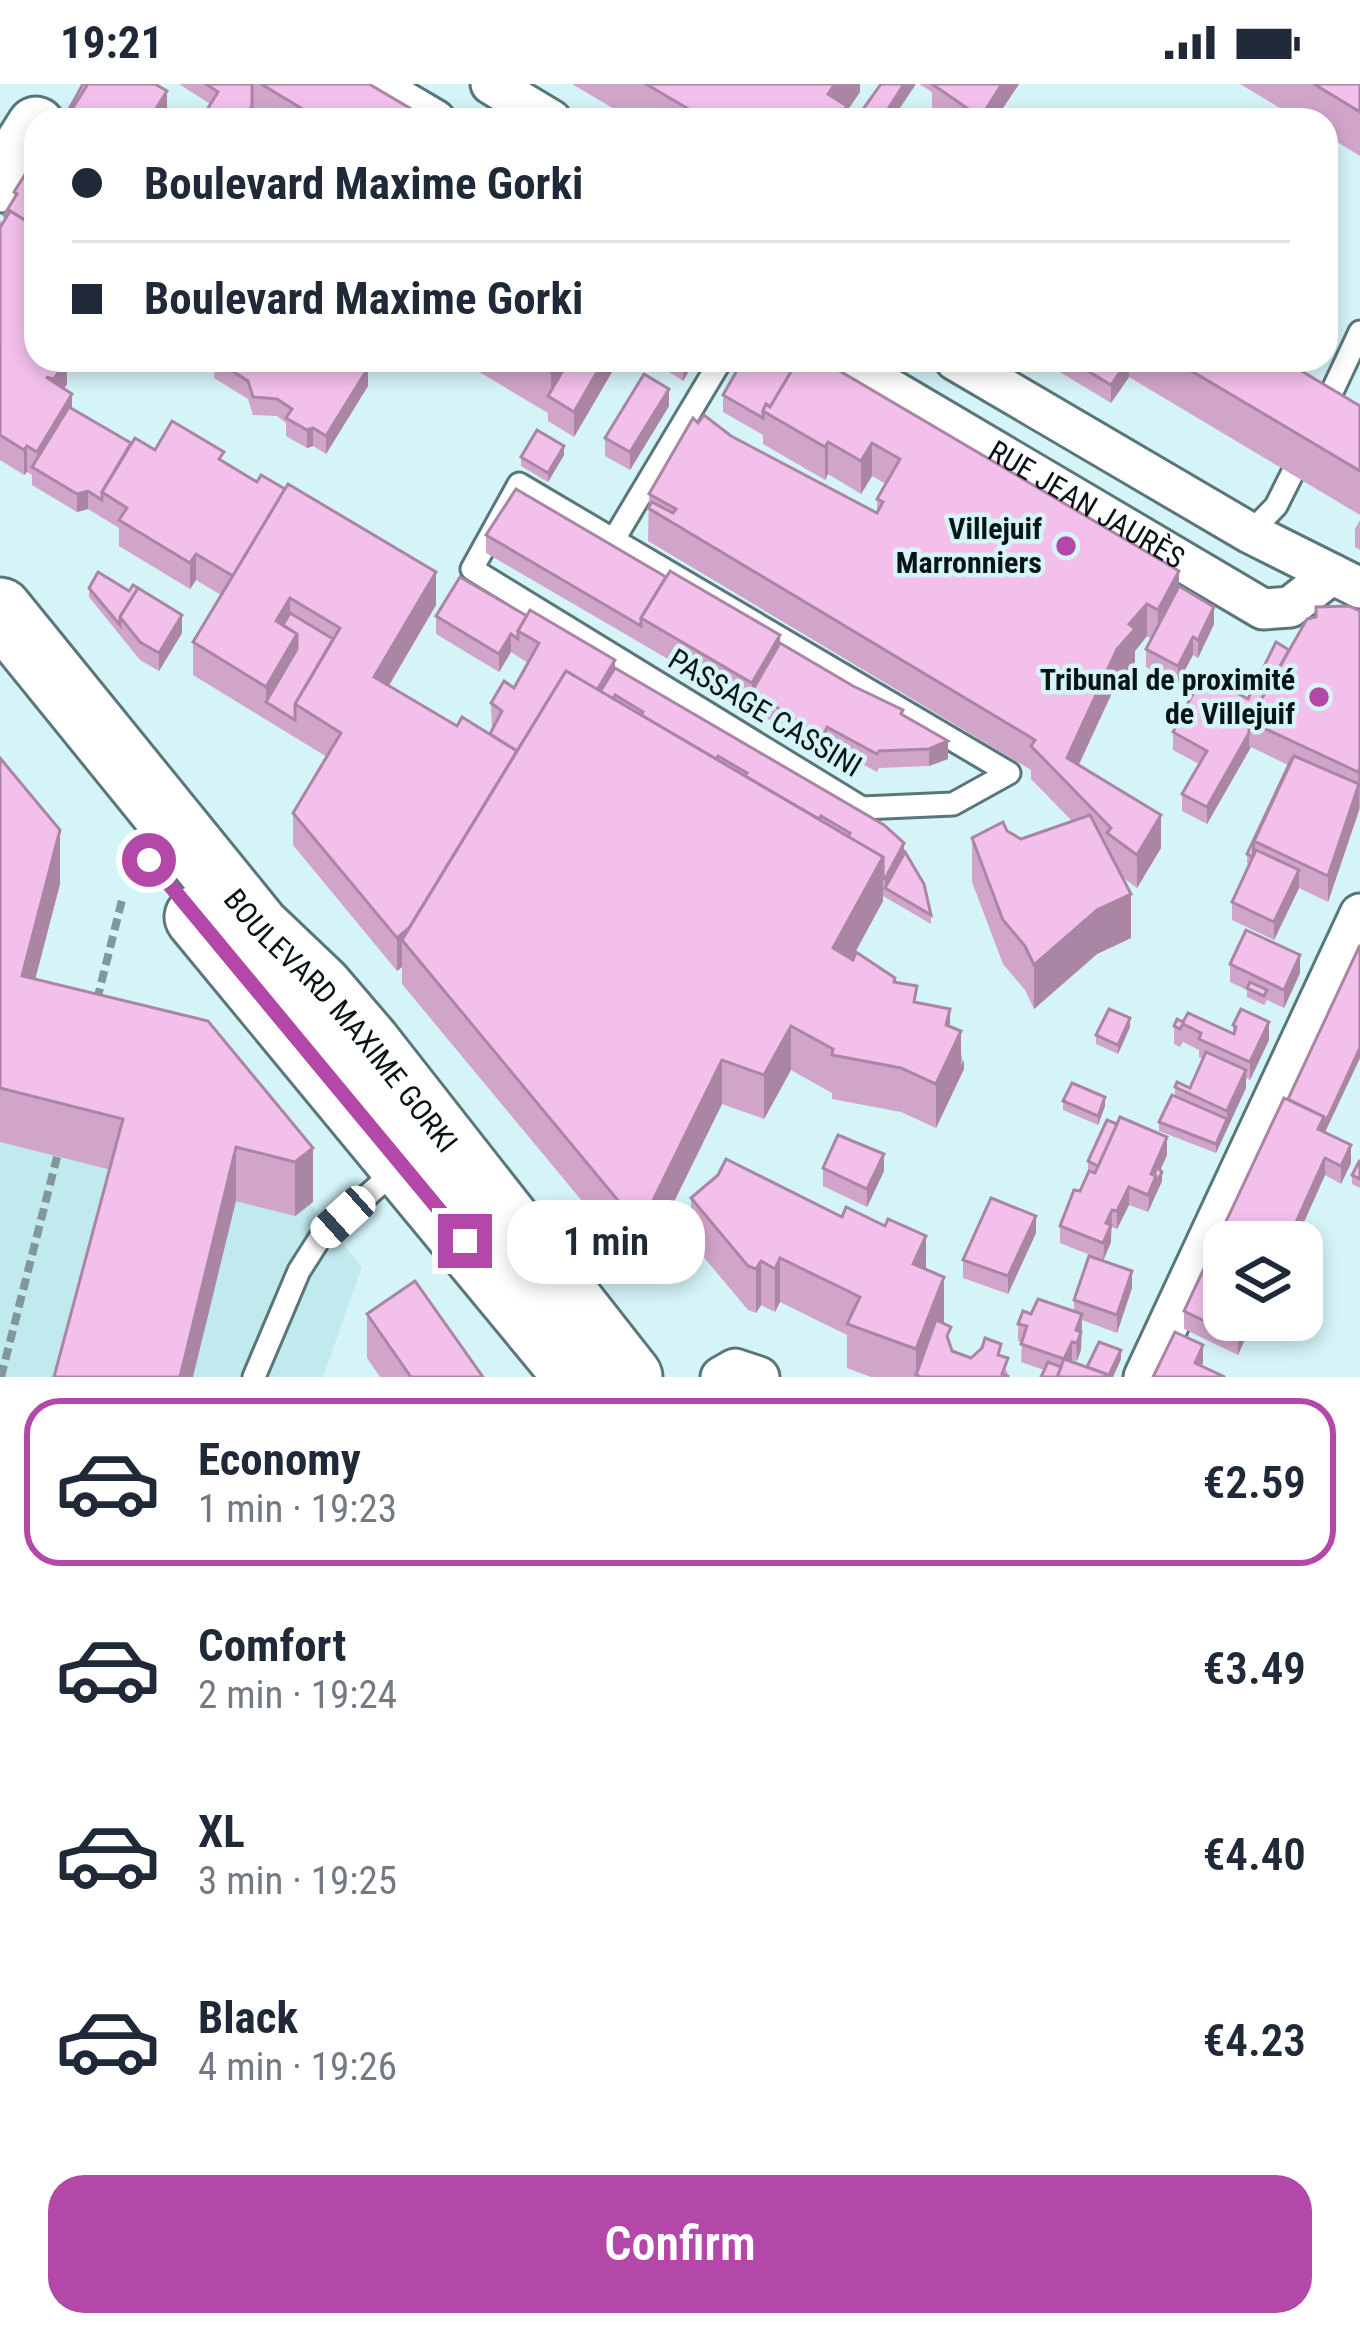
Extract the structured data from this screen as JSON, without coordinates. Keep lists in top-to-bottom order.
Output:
{
  "streets": {
    "main road": ["BOULEVARD MAXIME GORKI"],
    "street": ["RUE JEAN JAURÈS"],
    "lane": ["PASSAGE CASSINI"]
  },
  "places": ["Villejuif Marronniers", "Tribunal de proximité de Villejuif"],
  "page": {
    "status": "19:21",
    "banner": ["Boulevard Maxime Gorki", "Boulevard Maxime Gorki"],
    "bubble": "1 min",
    "list": [
      {
        "name": "Economy",
        "note": "1 min · 19:23",
        "value": "€2.59"
      },
      {
        "name": "Comfort",
        "note": "2 min · 19:24",
        "value": "€3.49"
      },
      {
        "name": "XL",
        "note": "3 min · 19:25",
        "value": "€4.40"
      },
      {
        "name": "Black",
        "note": "4 min · 19:26",
        "value": "€4.23"
      }
    ],
    "buttons": "Confirm"
  }
}
